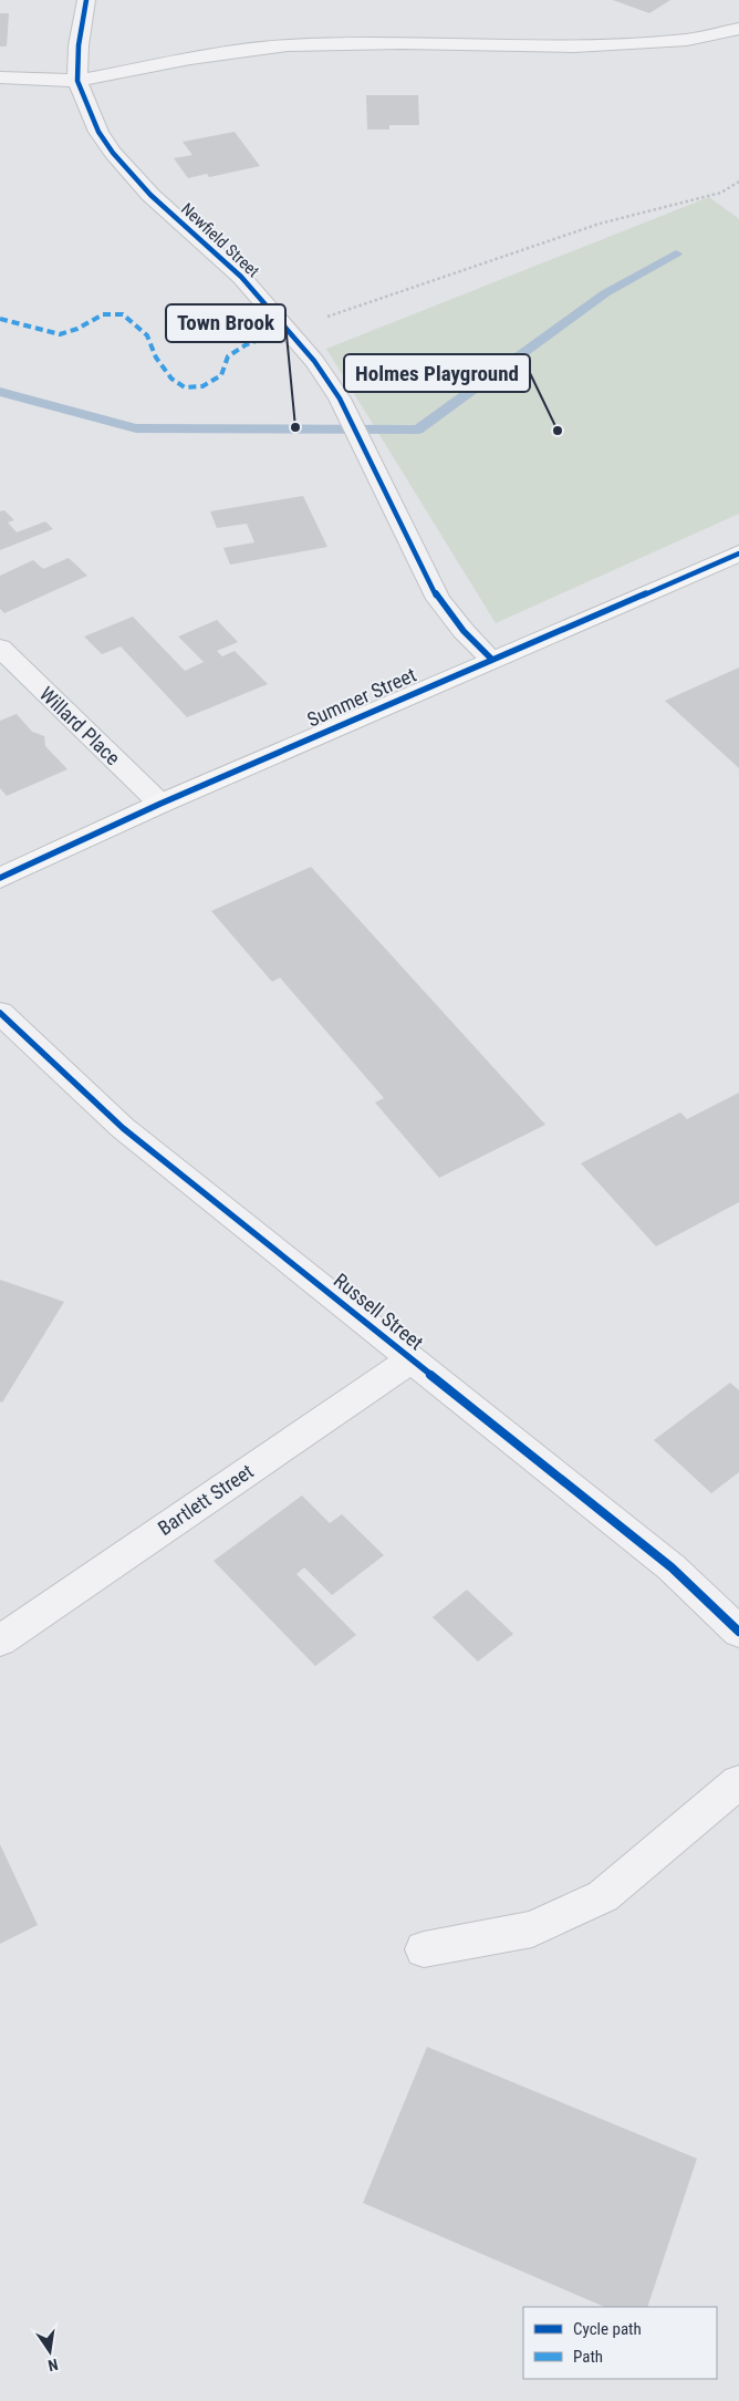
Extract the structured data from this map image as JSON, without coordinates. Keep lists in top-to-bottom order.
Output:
{
  "streets": {
    "main road": ["Summer Street"],
    "street": [
      "Newfield Street",
      "Willard Place",
      "Russell Street",
      "Bartlett Street"
    ]
  },
  "crossings": [
    ["Newfield Street", "Summer Street"],
    ["Summer Street", "Willard Place"],
    ["Russell Street", "Bartlett Street"]
  ],
  "places": ["Town Brook", "Holmes Playground"],
  "legend": ["Cycle path", "Path"],
  "north": "bottom"
}
